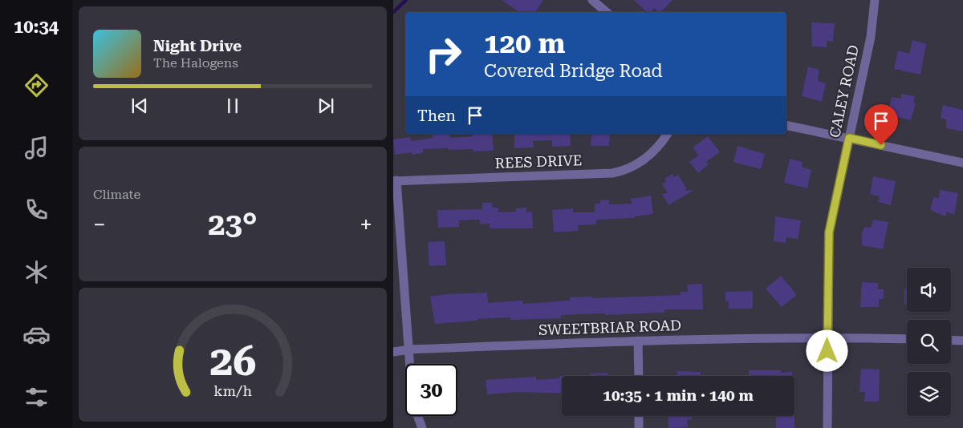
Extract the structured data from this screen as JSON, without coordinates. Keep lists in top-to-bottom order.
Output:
{
  "streets": {
    "street": ["CALEY ROAD", "REES DRIVE", "SWEETBRIAR ROAD"]
  },
  "crossings": [
    ["CALEY ROAD", "SWEETBRIAR ROAD"]
  ],
  "page": {
    "tabs": "10:34",
    "turn": ["120 m", "Covered Bridge Road"],
    "song": ["Night Drive", "The Halogens"],
    "then": "Then",
    "tile": "Climate",
    "heat": ["−", "23°", "+"],
    "limit": "30",
    "trip": "10:35 · 1 min · 140 m",
    "gauge": ["26", "km/h"]
  }
}
